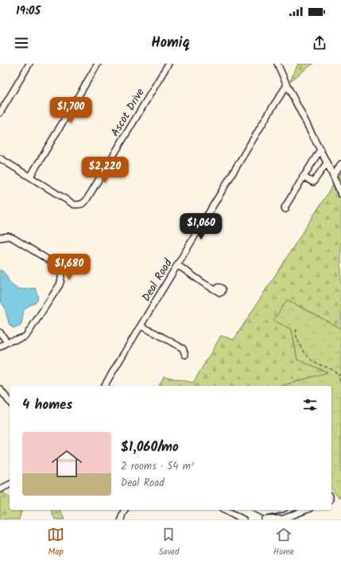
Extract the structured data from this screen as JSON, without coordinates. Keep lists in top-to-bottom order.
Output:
{
  "streets": {
    "street": ["Ascot Drive", "Deal Road"]
  },
  "page": {
    "status": "19:05",
    "header": "Homiq",
    "price": [
      "$1,700",
      "$2,220",
      "$1,060",
      "$1,680"
    ],
    "heading": "4 homes",
    "list": [
      {
        "name": "$1,060/mo",
        "note": "2 rooms · 54 m² · Deal Road"
      }
    ],
    "tabs": ["Map", "Saved", "Home"]
  }
}
